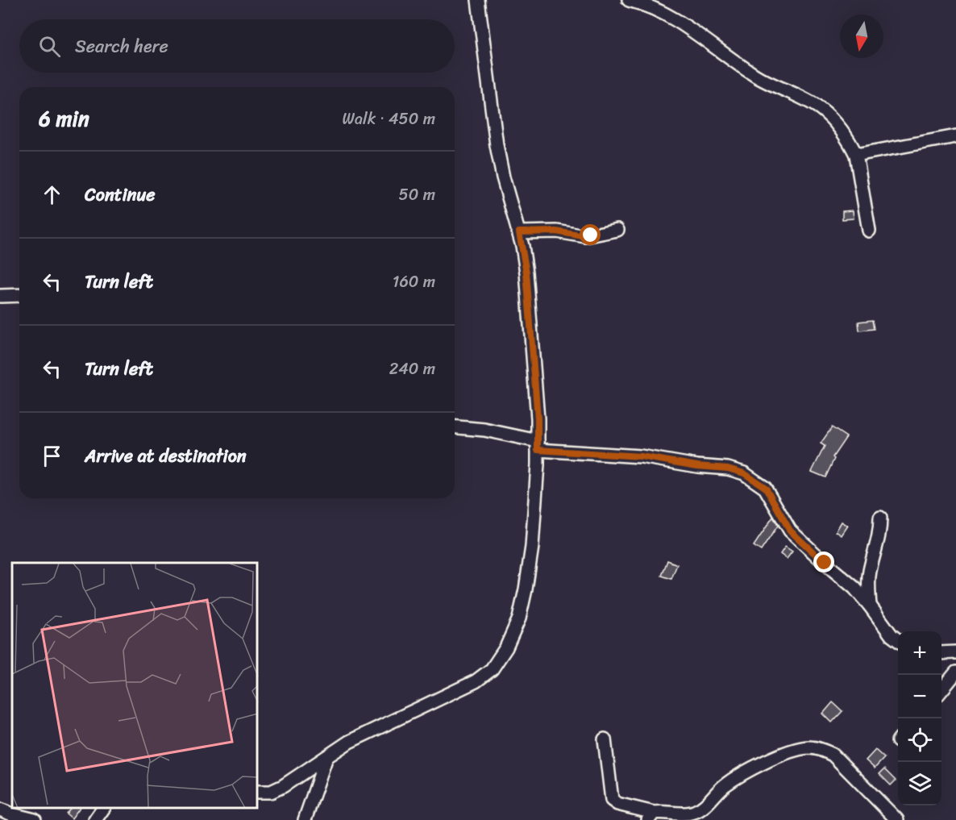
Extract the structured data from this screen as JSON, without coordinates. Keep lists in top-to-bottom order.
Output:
{
  "north": "bottom",
  "page": {
    "search": "Search here",
    "heading": ["6 min", "Walk · 450 m"],
    "list": [
      ["Continue", "50 m"],
      ["Turn left", "160 m"],
      ["Turn left", "240 m"],
      "Arrive at destination"
    ],
    "map_buttons": ["+", "−"]
  }
}
